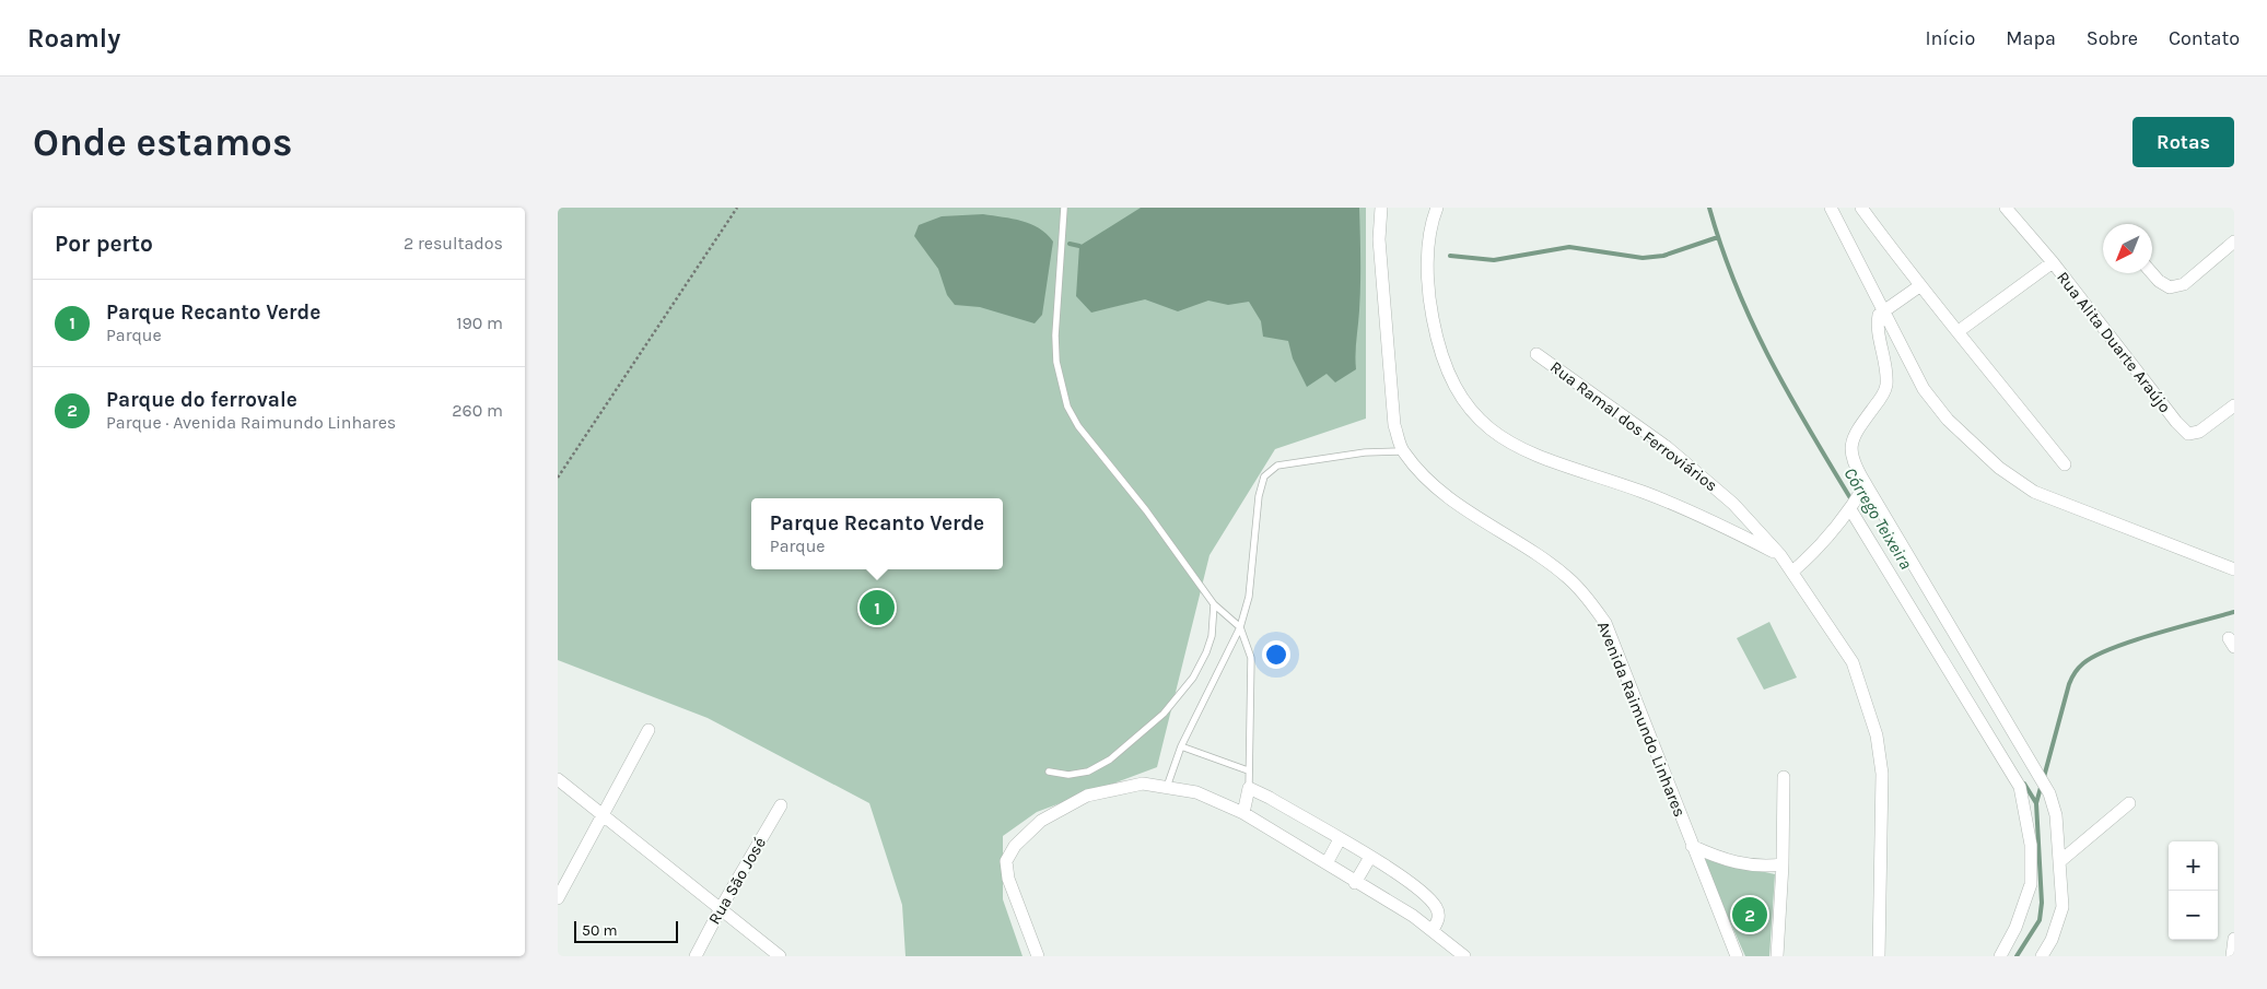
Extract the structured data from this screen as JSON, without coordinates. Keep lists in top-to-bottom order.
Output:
{
  "streets": {
    "street": [
      "Rua Alita Duarte Araújo",
      "Rua Ramal dos Ferroviários",
      "Avenida Raimundo Linhares",
      "Rua São José"
    ]
  },
  "water": ["Córrego Teixeira"],
  "scale_bar": "50 m",
  "north": "bottom left",
  "page": {
    "header": "Roamly",
    "nav": [
      "Início",
      "Mapa",
      "Sobre",
      "Contato"
    ],
    "buttons": "Rotas",
    "title": "Onde estamos",
    "heading": ["Por perto", "2 resultados"],
    "list": [
      {
        "mark": "1",
        "name": "Parque Recanto Verde",
        "note": "Parque",
        "value": "190 m"
      },
      {
        "mark": "2",
        "name": "Parque do ferrovale",
        "note": "Parque · Avenida Raimundo Linhares",
        "value": "260 m"
      }
    ],
    "popup": ["Parque Recanto Verde", "Parque"],
    "pins": ["1", "2"],
    "map_buttons": ["+", "−"],
    "scale": "50 m"
  }
}
